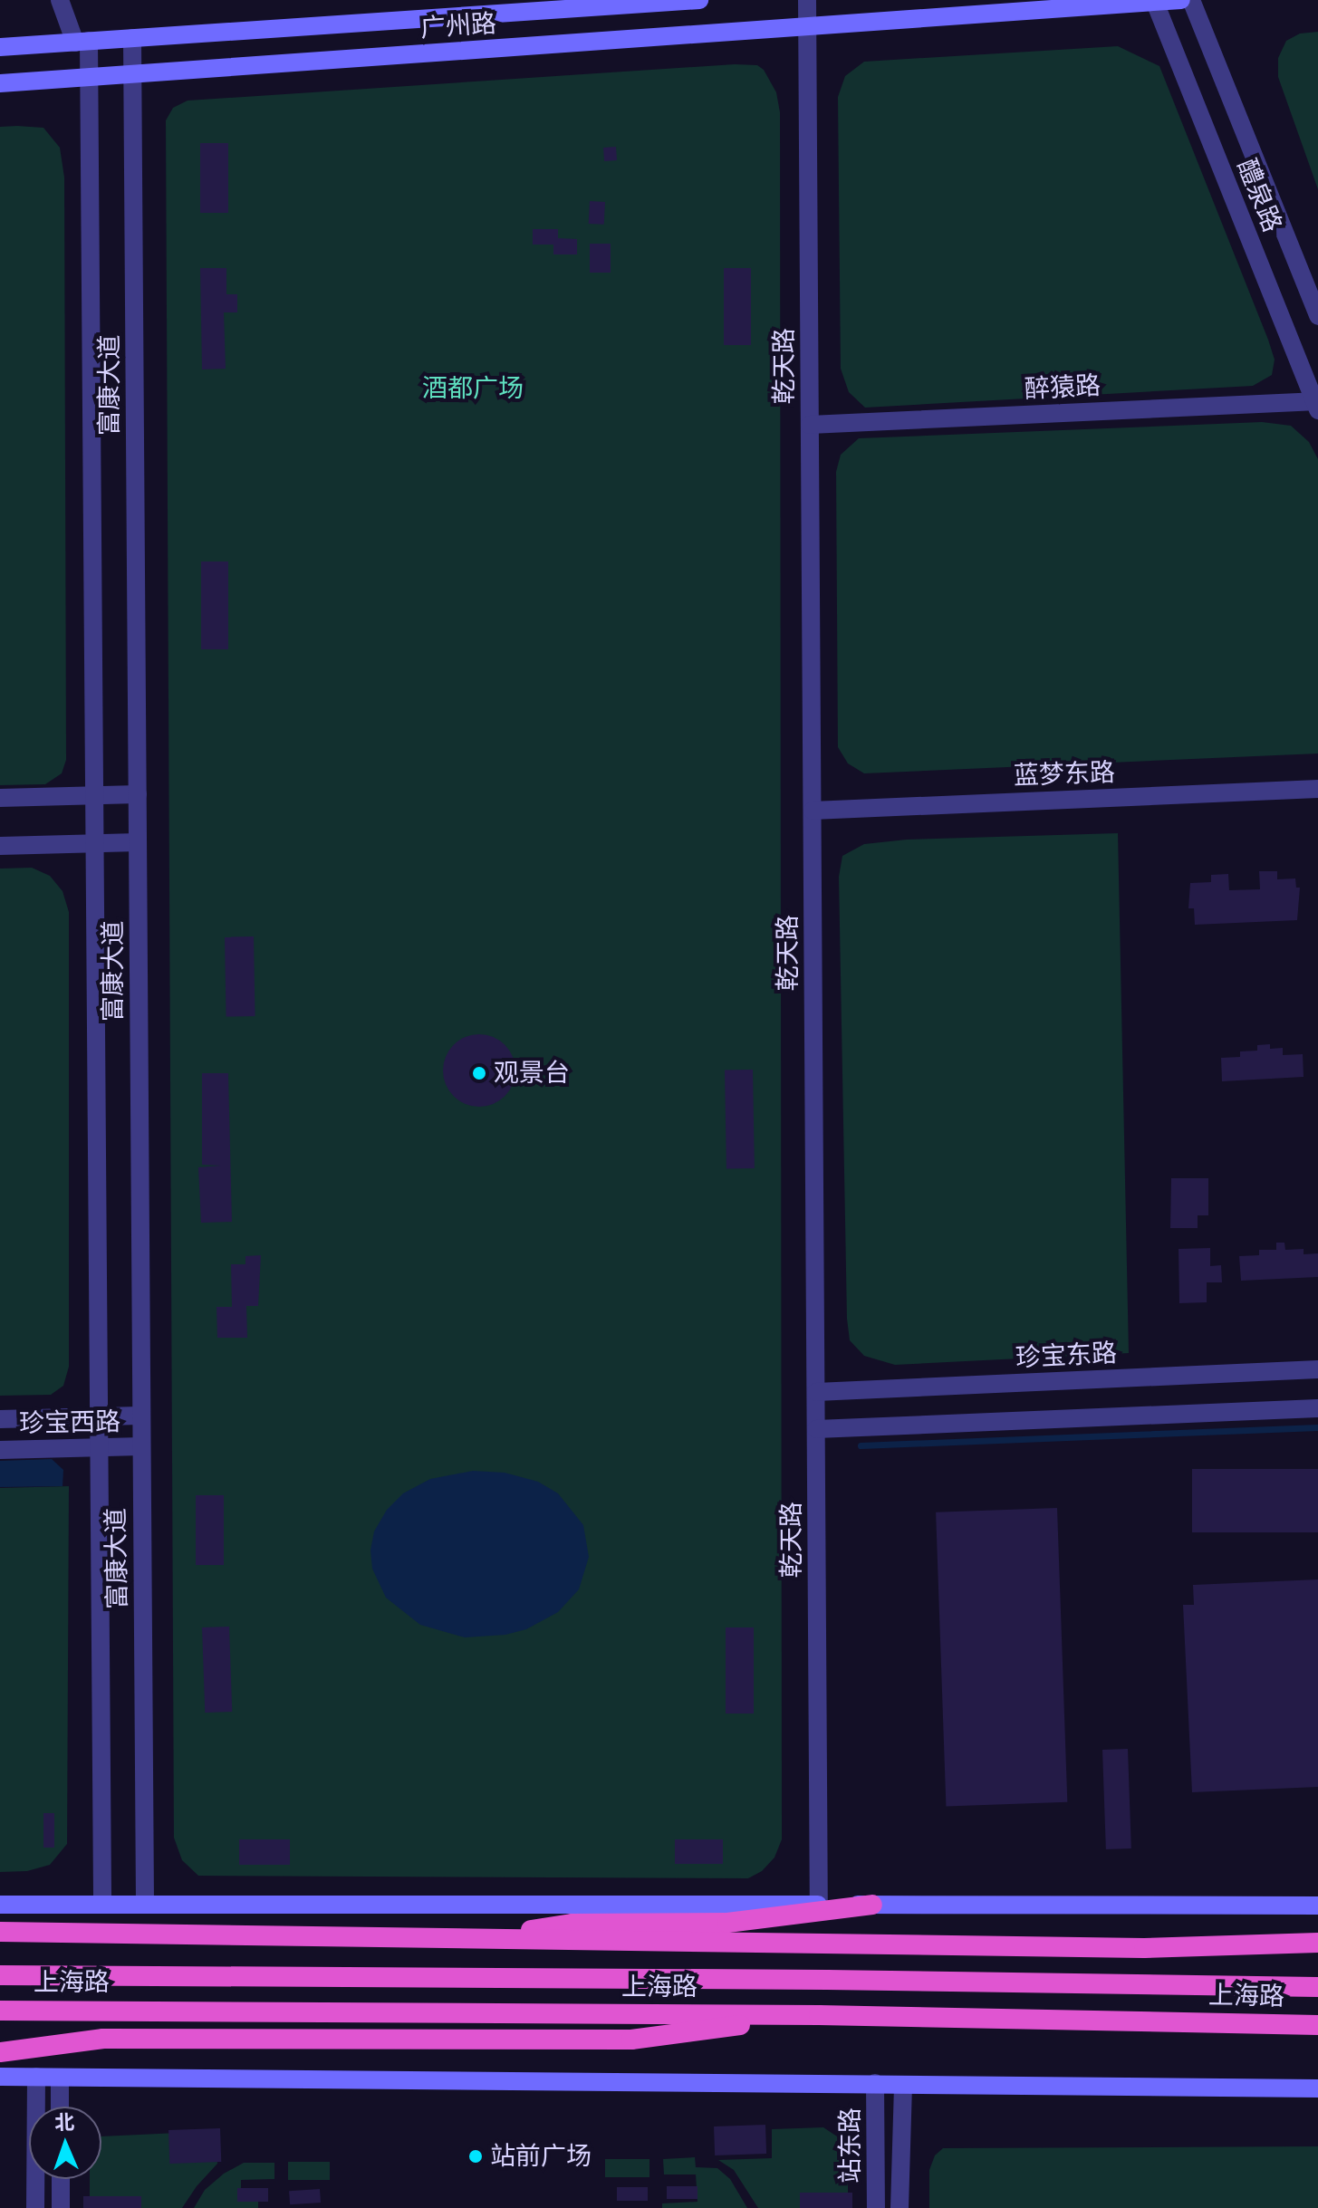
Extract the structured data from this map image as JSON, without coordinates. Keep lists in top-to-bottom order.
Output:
{
  "streets": {
    "highway": ["上海路"],
    "main road": ["广州路"],
    "street": [
      "醴泉路",
      "乾天路",
      "富康大道",
      "醉猿路",
      "蓝梦东路",
      "珍宝东路",
      "珍宝西路",
      "站东路"
    ]
  },
  "crossings": [
    ["广州路", "醴泉路"],
    ["广州路", "乾天路"],
    ["广州路", "富康大道"],
    ["醴泉路", "醉猿路"],
    ["乾天路", "醉猿路"],
    ["乾天路", "蓝梦东路"],
    ["乾天路", "珍宝东路"],
    ["富康大道", "珍宝西路"]
  ],
  "parks": ["酒都广场"],
  "places": ["观景台", "站前广场"],
  "north": "top"
}
